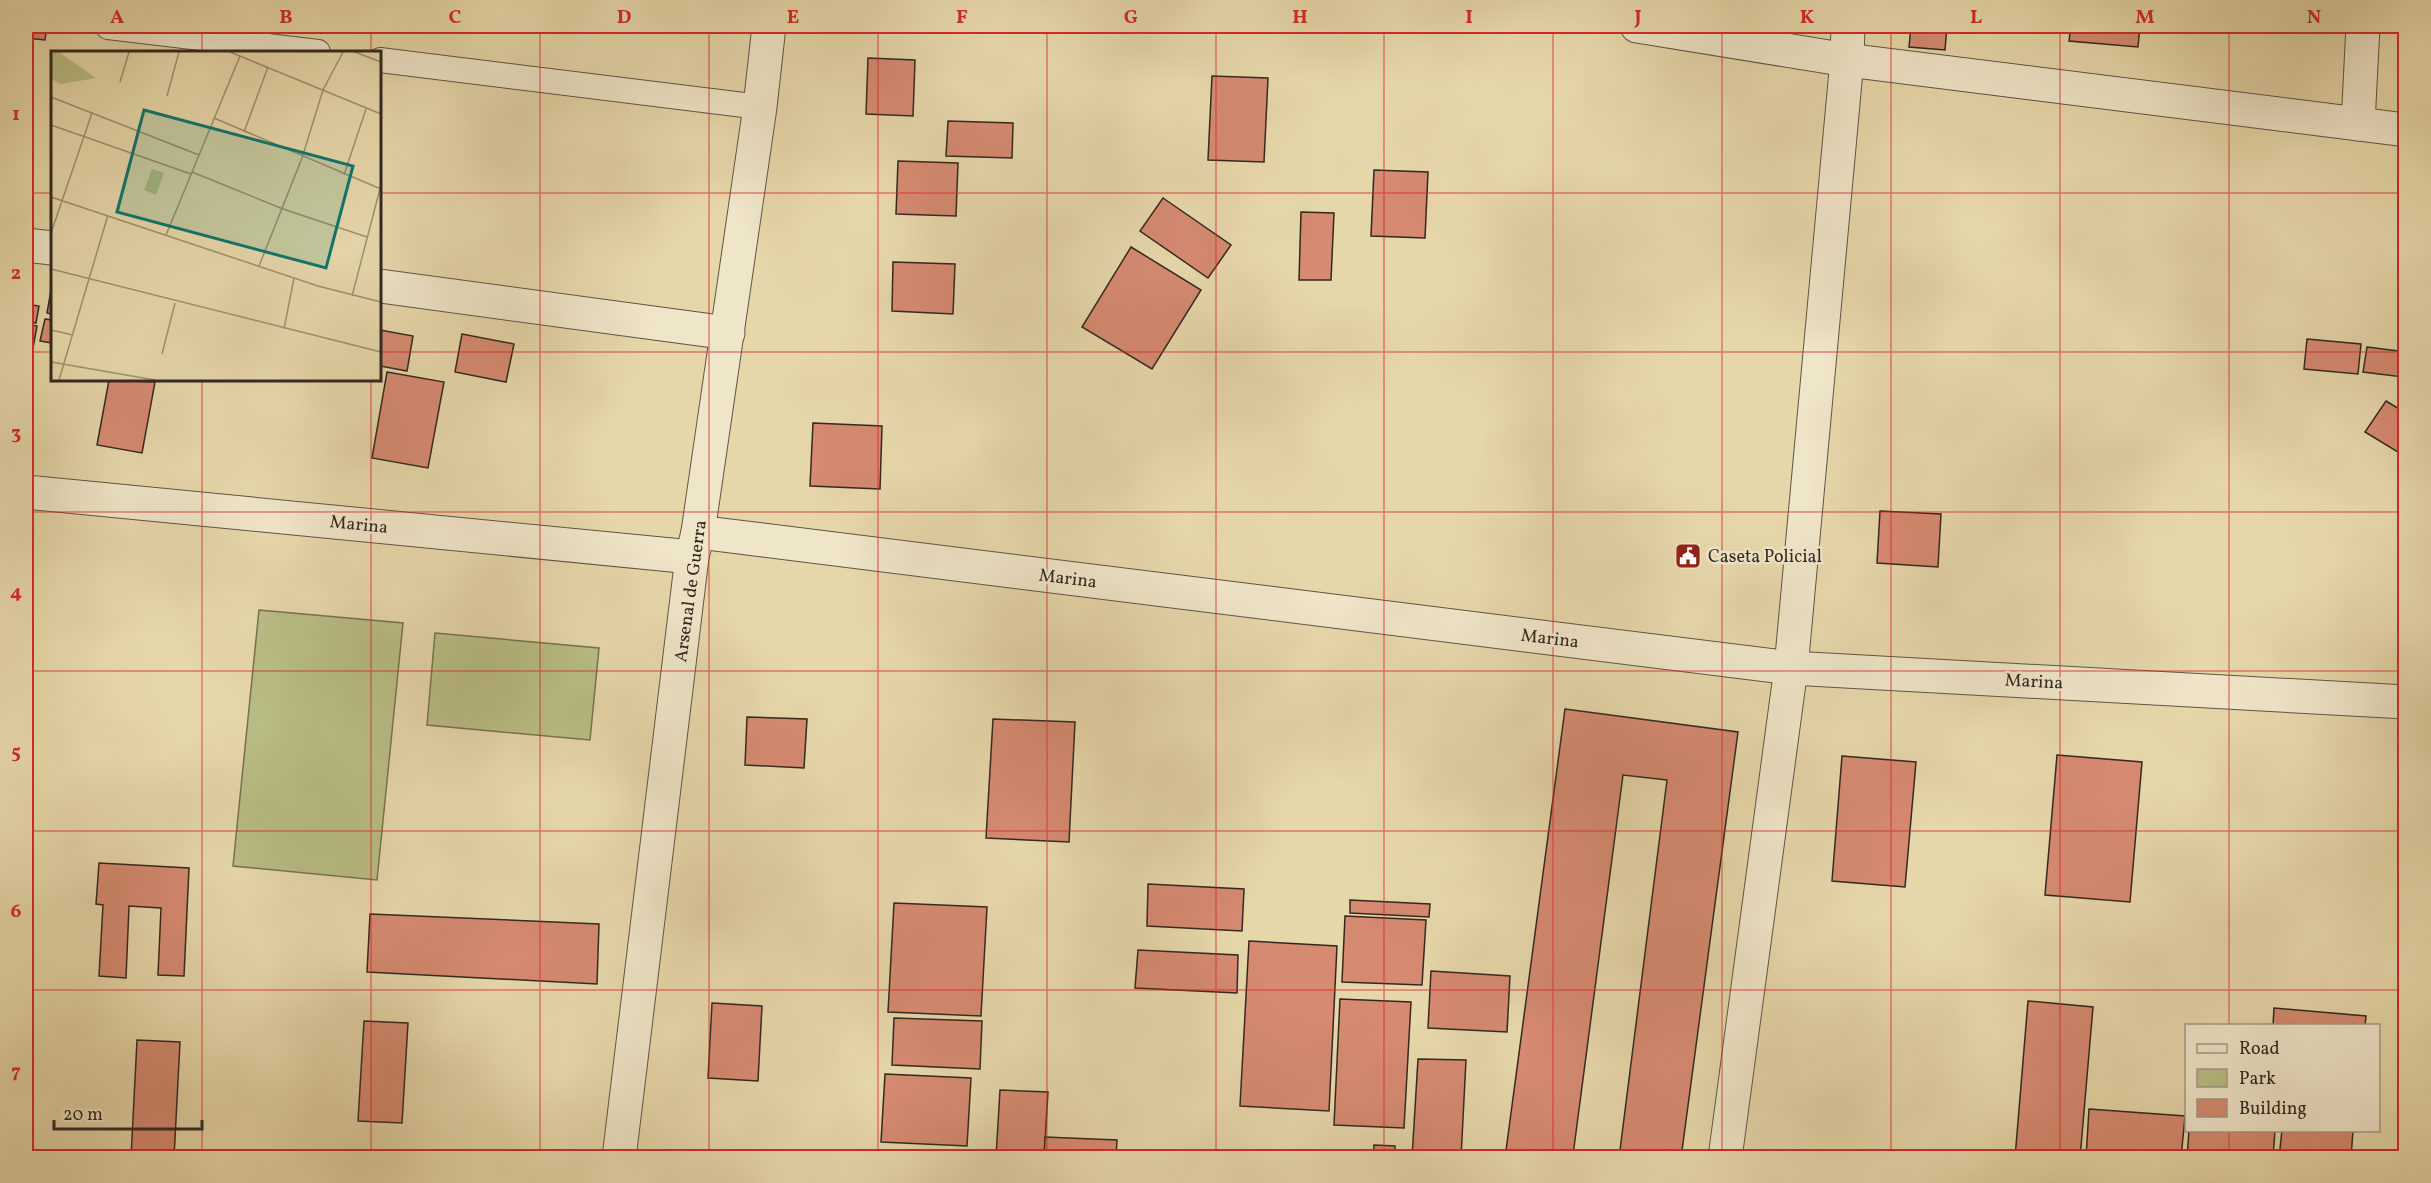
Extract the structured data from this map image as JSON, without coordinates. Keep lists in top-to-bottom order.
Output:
{
  "streets": {
    "street": ["Marina", "Arsenal de Guerra"]
  },
  "crossings": [
    ["Marina", "Arsenal de Guerra"]
  ],
  "places": {
    "public building": ["Caseta Policial"]
  },
  "legend": ["Road", "Park", "Building"],
  "scale_bar": "20 m",
  "grid": {
    "columns": [
      "A",
      "B",
      "C",
      "D",
      "E",
      "F",
      "G",
      "H",
      "I",
      "J",
      "K",
      "L",
      "M",
      "N"
    ],
    "rows": [
      "1",
      "2",
      "3",
      "4",
      "5",
      "6",
      "7"
    ]
  }
}
